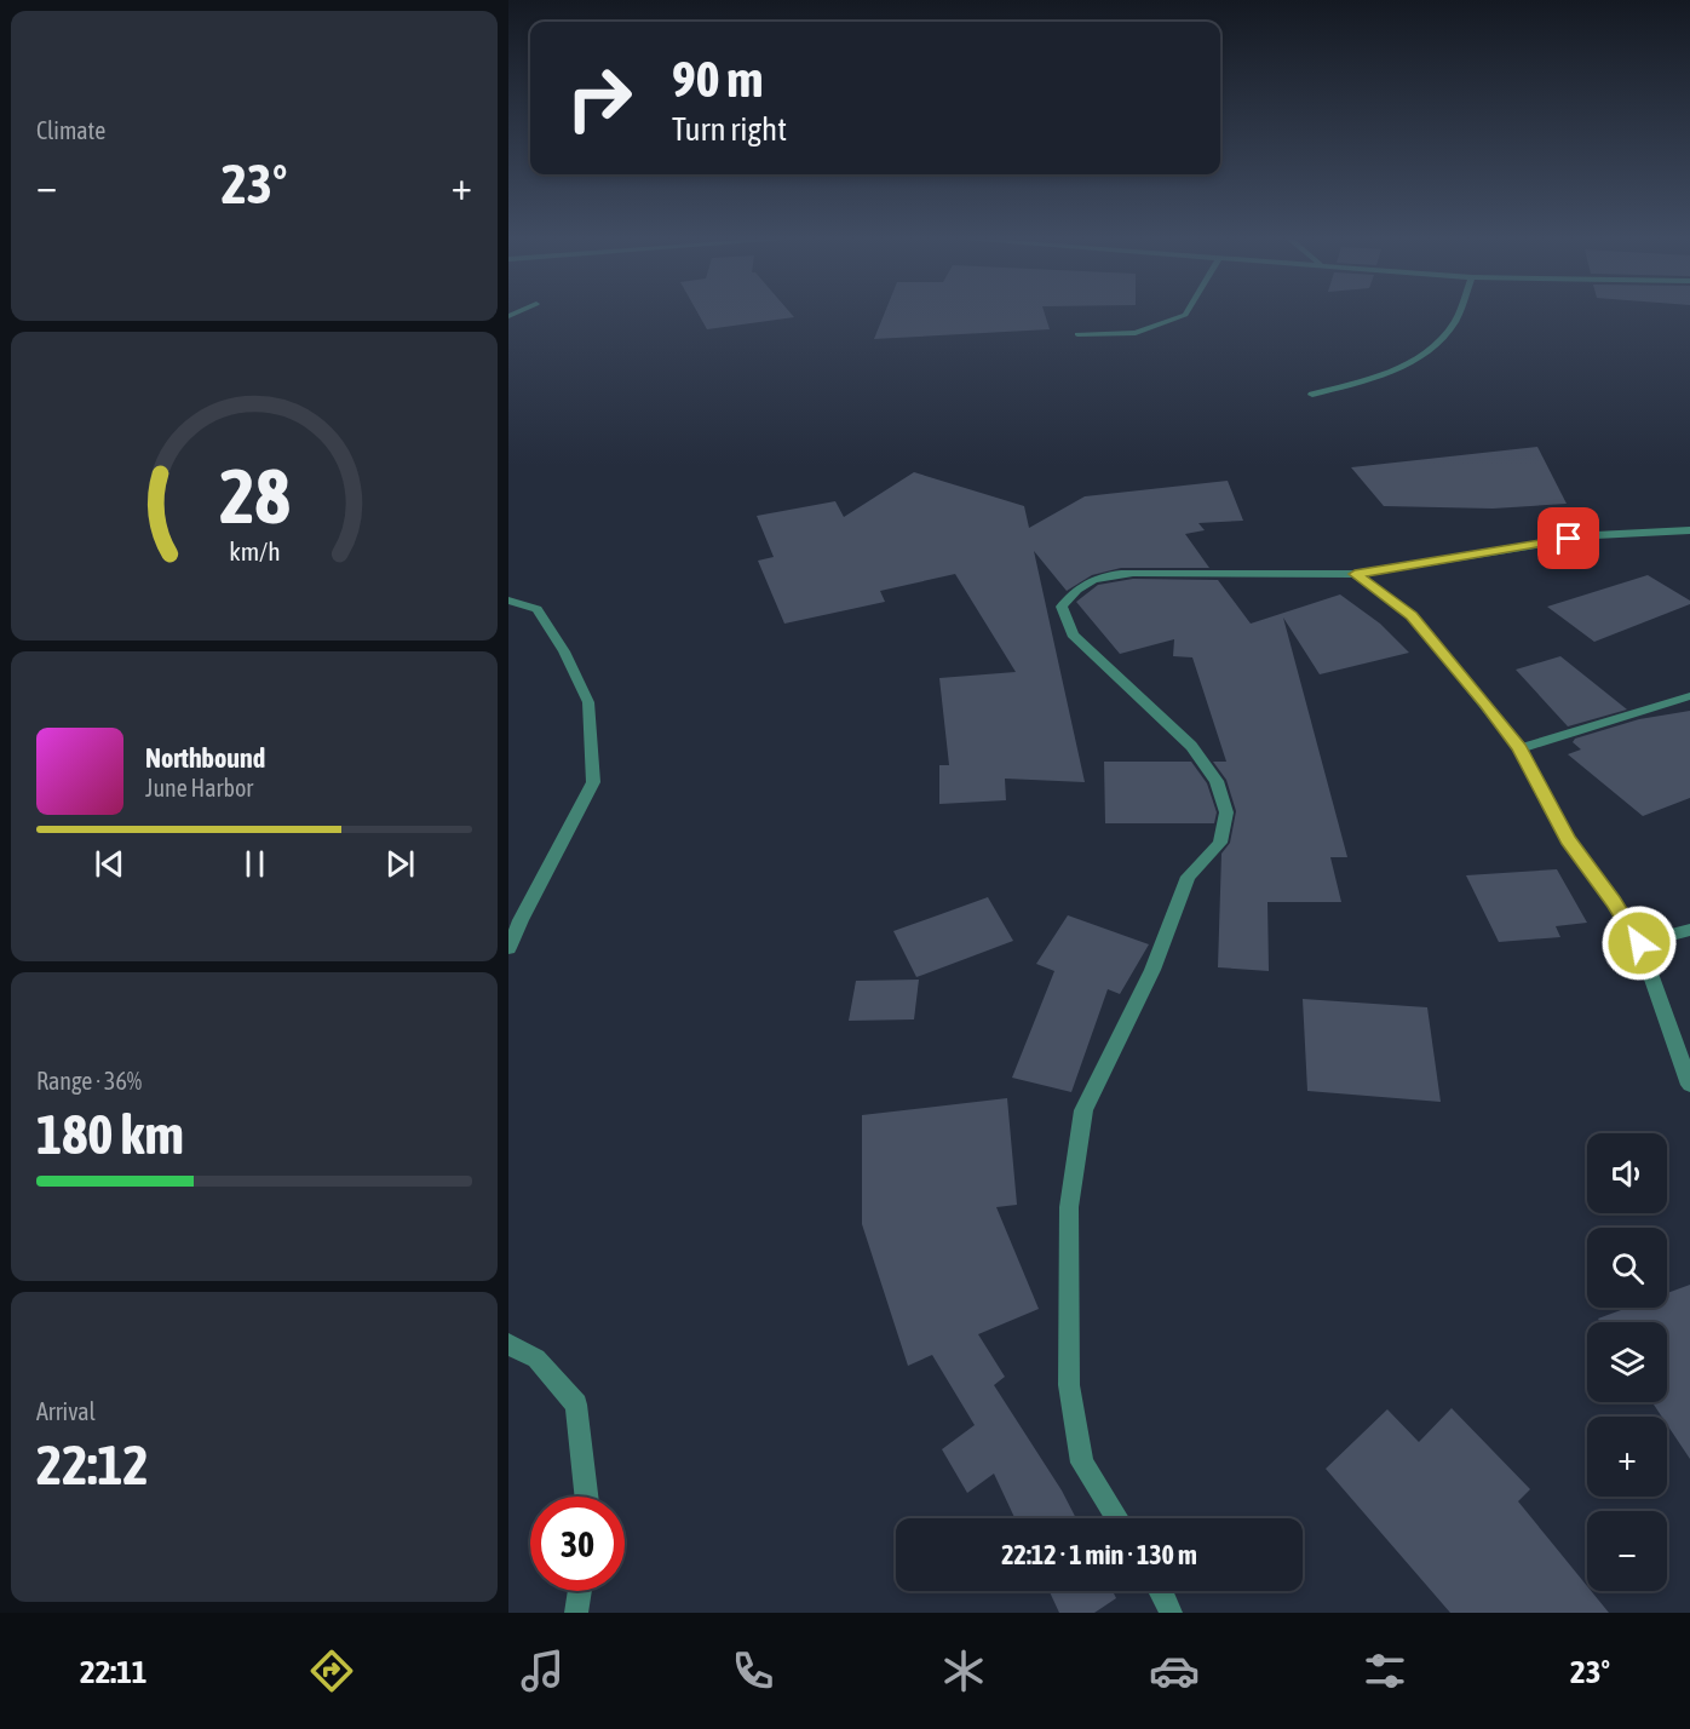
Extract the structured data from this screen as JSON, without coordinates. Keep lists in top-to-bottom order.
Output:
{
  "page": {
    "tile": [
      "Climate",
      ["Range · 36%", "180 km"],
      ["Arrival", "22:12"]
    ],
    "turn": ["90 m", "Turn right"],
    "heat": ["−", "23°", "+"],
    "song": ["Northbound", "June Harbor"],
    "map_buttons": ["+", "−"],
    "limit": "30",
    "trip": "22:12 · 1 min · 130 m",
    "tabs": ["22:11", "23°"],
    "gauge": ["28", "km/h"]
  }
}
